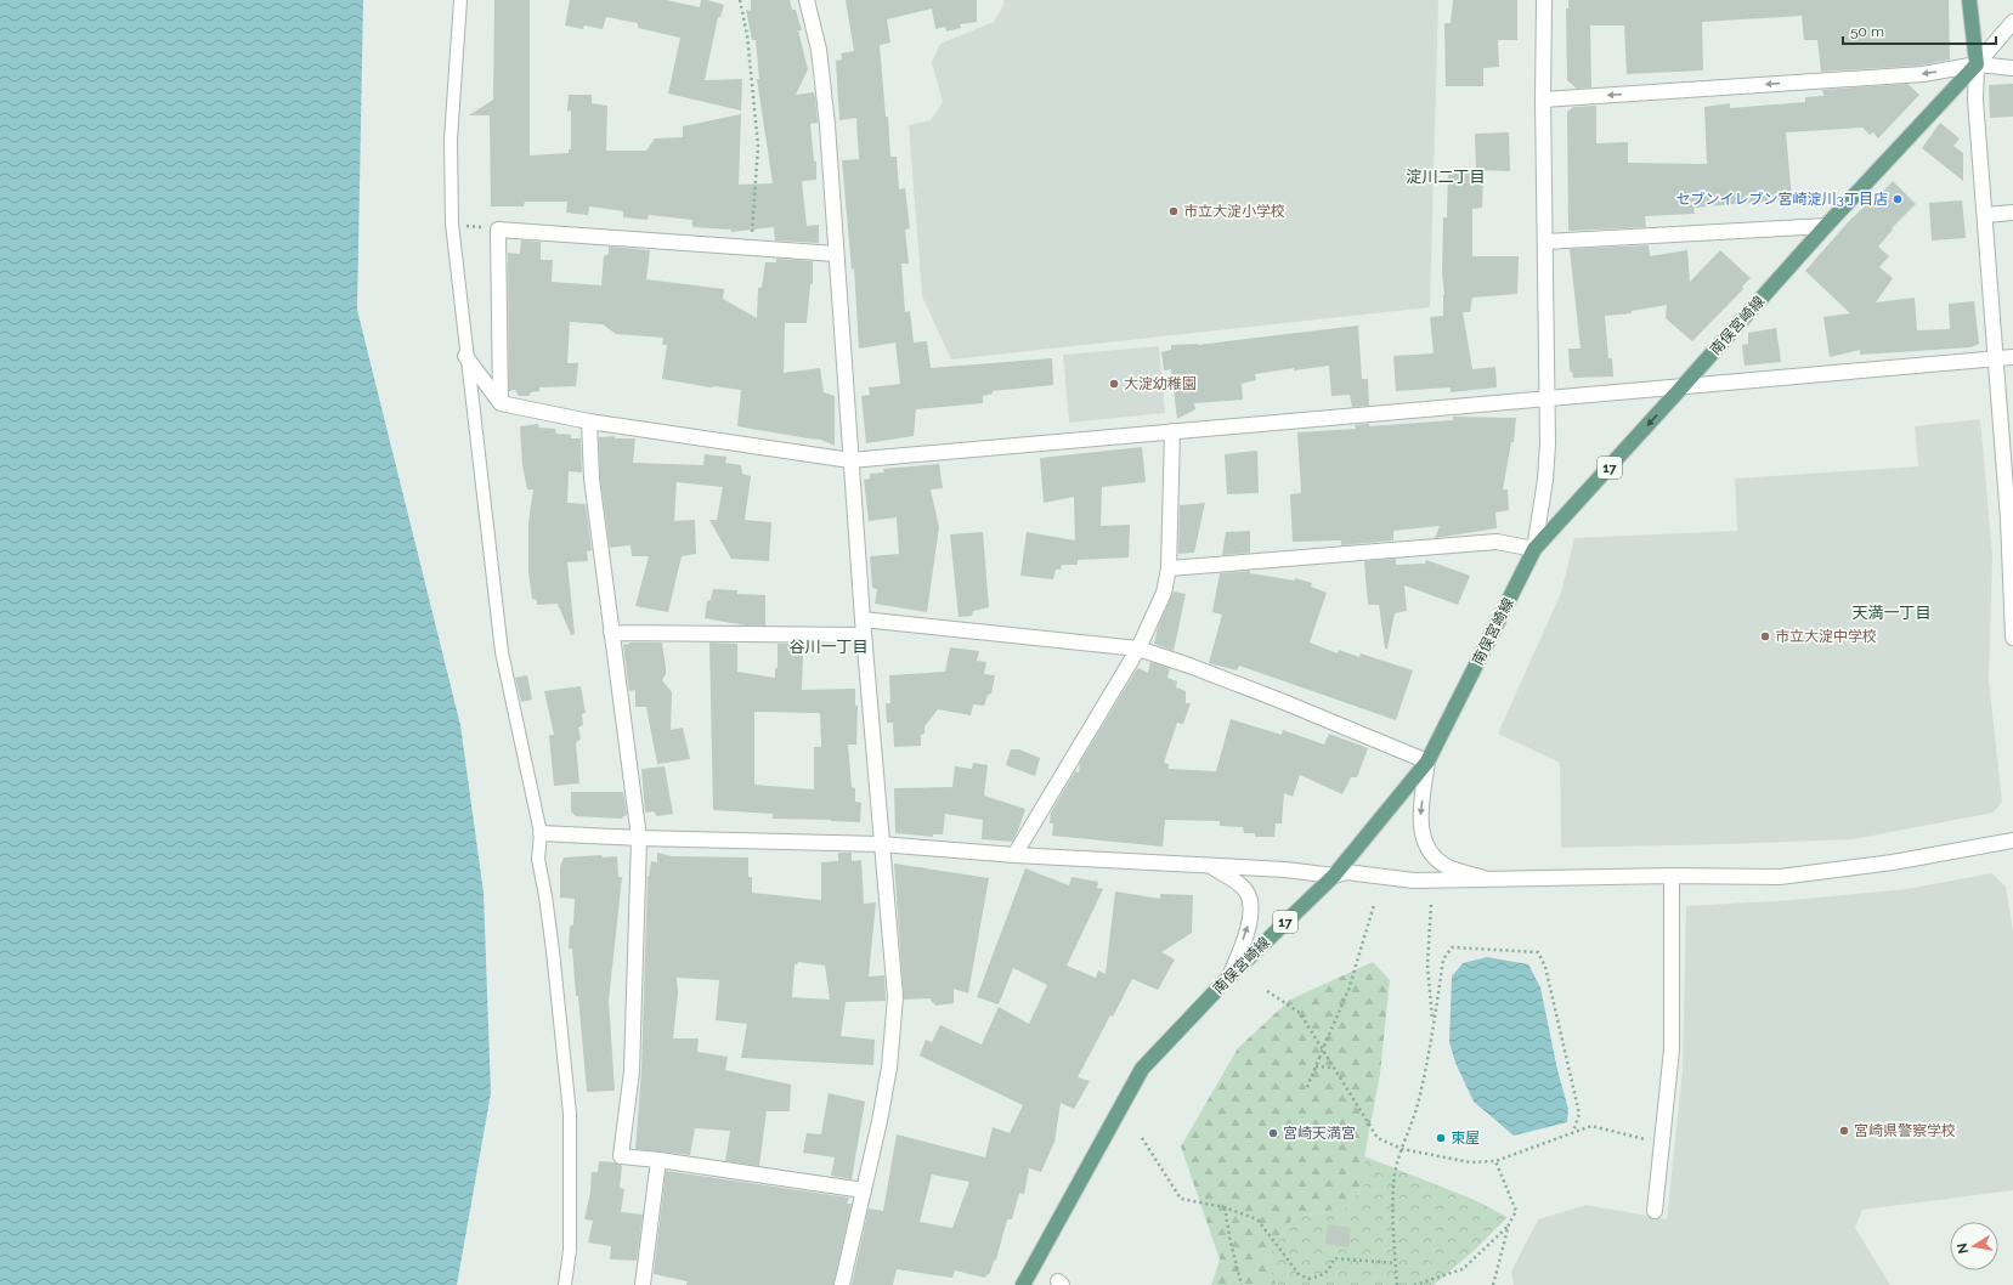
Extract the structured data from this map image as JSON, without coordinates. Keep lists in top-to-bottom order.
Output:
{
  "streets": {
    "main road": ["南俣宮崎線", "17"]
  },
  "districts": ["淀川二丁目", "天満一丁目", "谷川一丁目"],
  "places": [
    "セブンイレブン宮崎淀川3丁目店",
    "市立大淀小学校",
    "大淀幼稚園",
    "市立大淀中学校",
    "宮崎県警察学校",
    "宮崎天満宮",
    "東屋"
  ],
  "scale_bar": "50 m",
  "north": "left"
}
